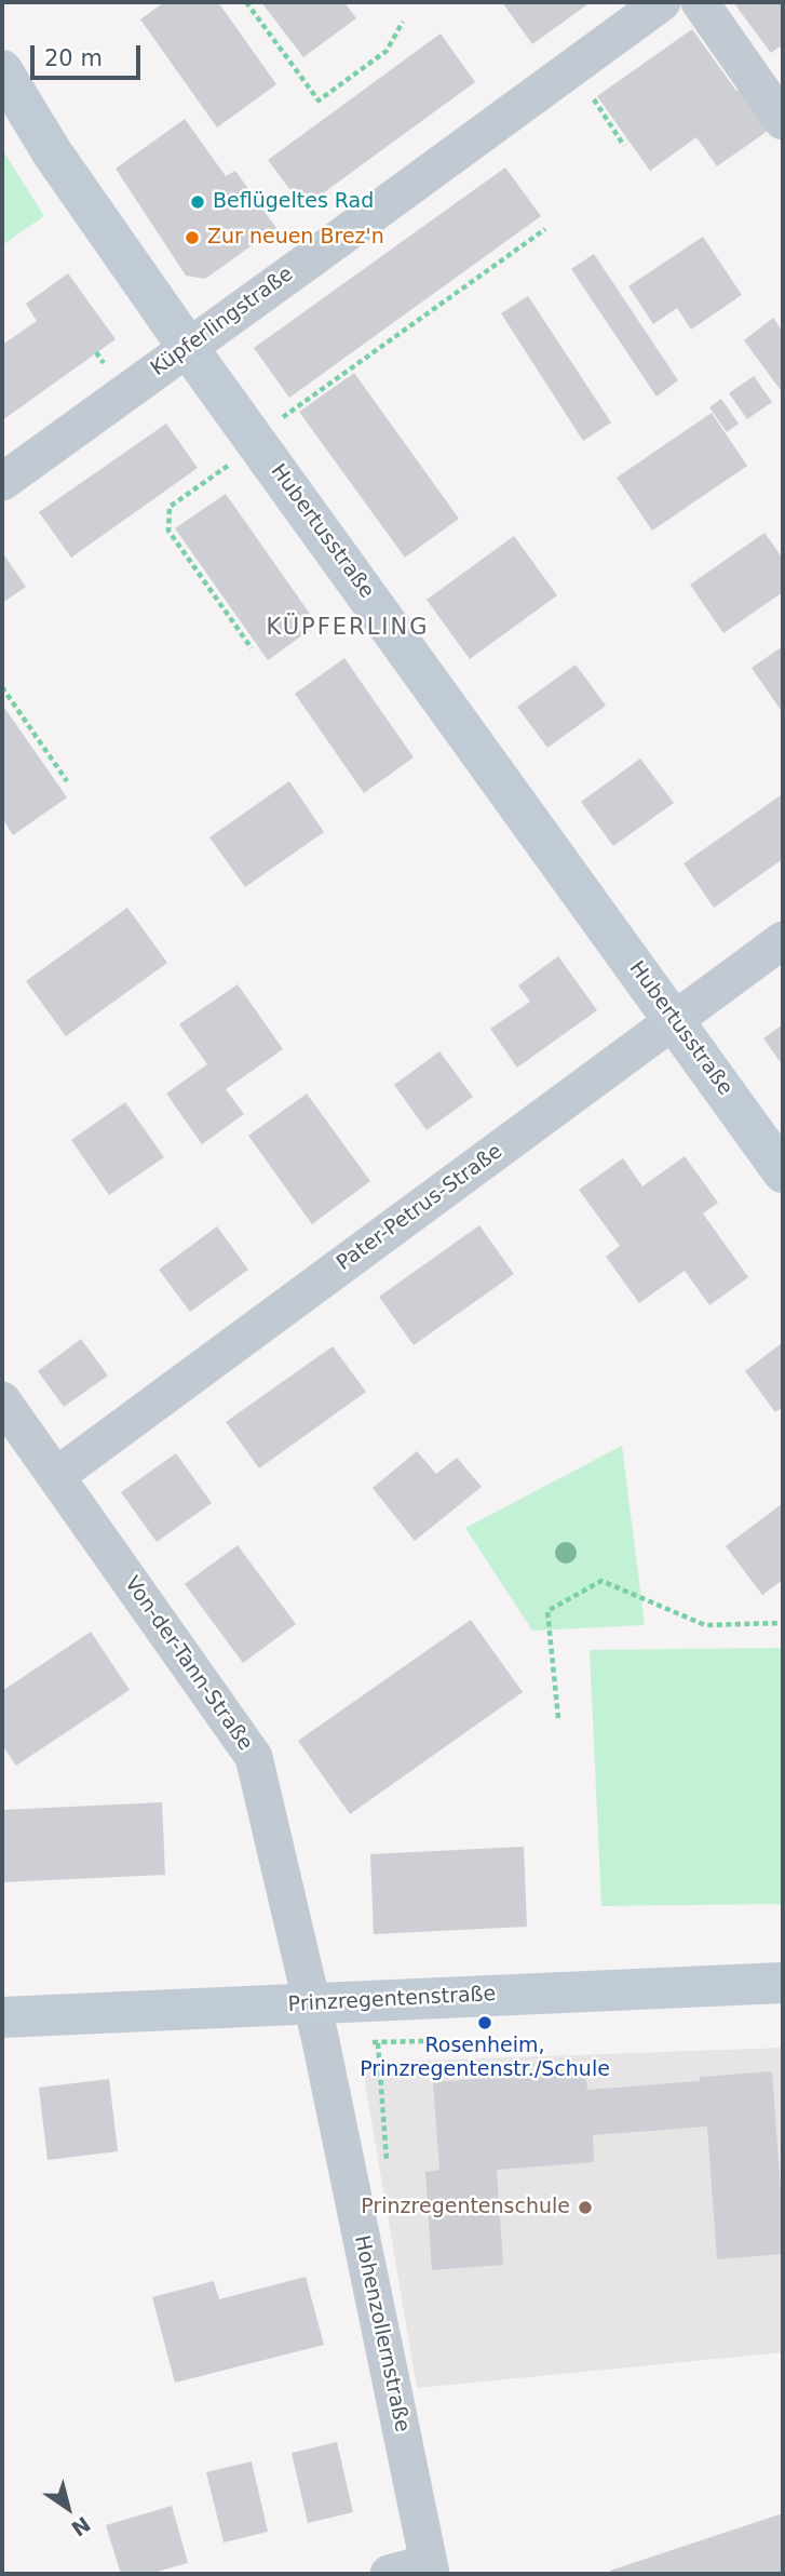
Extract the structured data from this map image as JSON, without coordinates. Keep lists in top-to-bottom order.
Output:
{
  "streets": {
    "main road": ["Hubertusstraße", "Prinzregentenstraße"],
    "street": [
      "Küpferlingstraße",
      "Pater-Petrus-Straße",
      "Von-der-Tann-Straße",
      "Hohenzollernstraße"
    ]
  },
  "crossings": [
    ["Küpferlingstraße", "Hubertusstraße"],
    ["Hubertusstraße", "Pater-Petrus-Straße"],
    ["Pater-Petrus-Straße", "Von-der-Tann-Straße"],
    ["Von-der-Tann-Straße", "Prinzregentenstraße"],
    ["Von-der-Tann-Straße", "Hohenzollernstraße"],
    ["Prinzregentenstraße", "Hohenzollernstraße"]
  ],
  "districts": ["KÜPFERLING"],
  "places": [
    "Beflügeltes Rad",
    "Zur neuen Brez'n",
    "Rosenheim, Prinzregentenstr./Schule",
    "Prinzregentenschule"
  ],
  "scale_bar": "20 m",
  "north": "bottom right"
}
